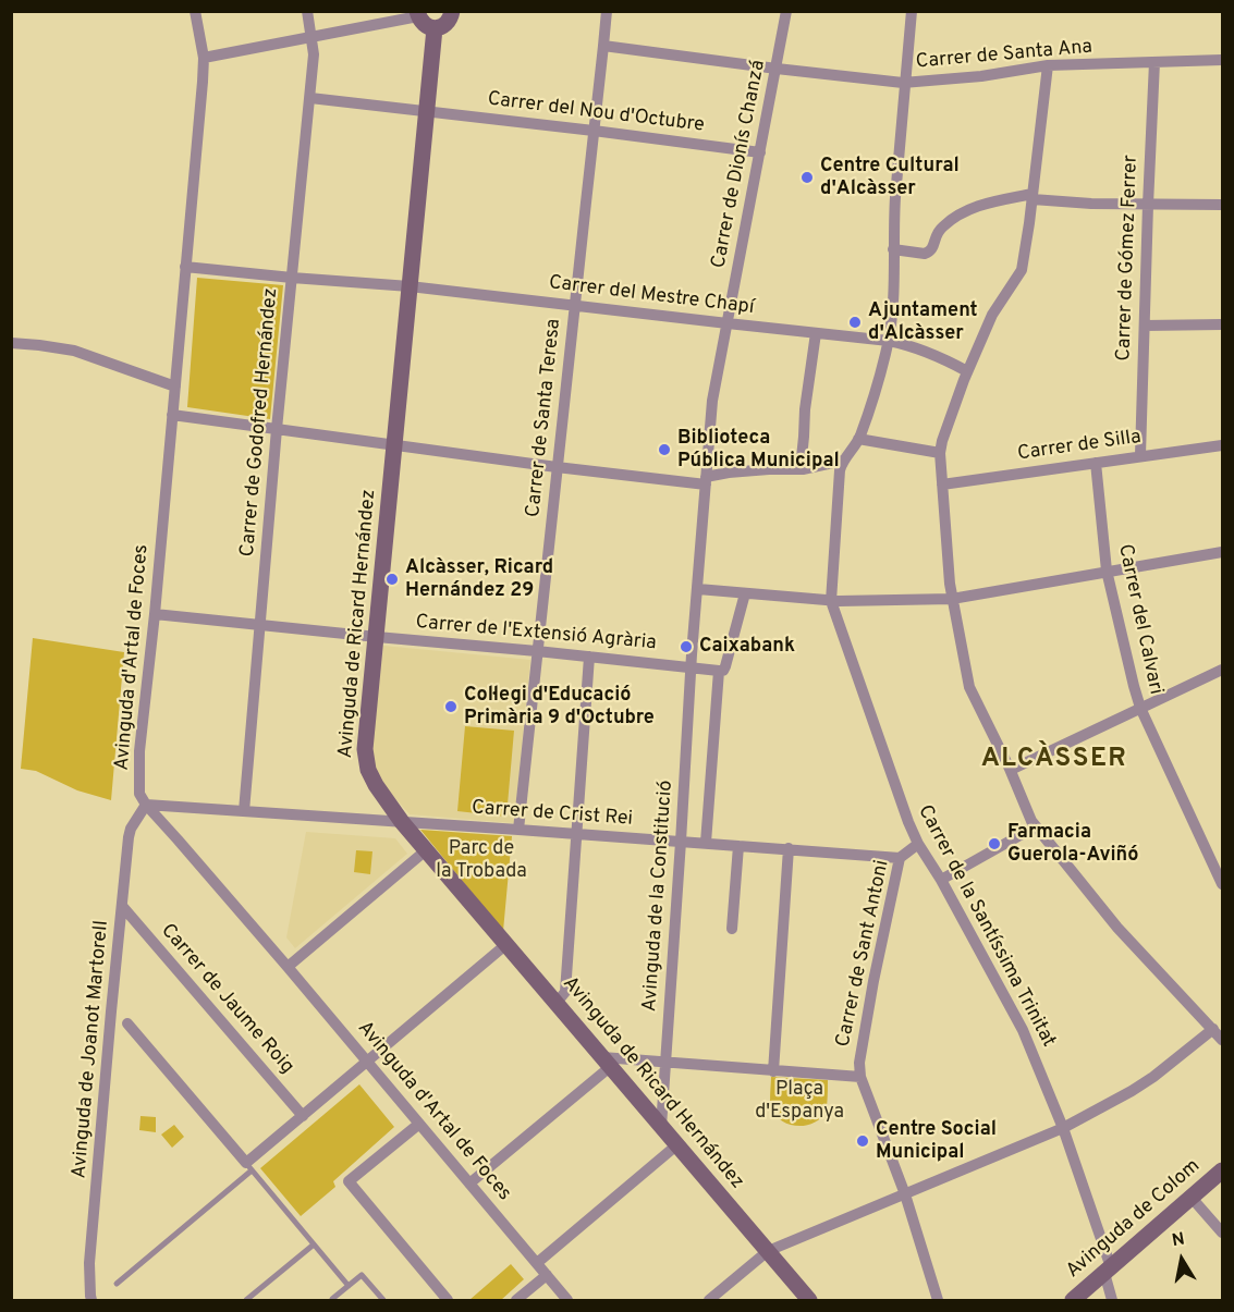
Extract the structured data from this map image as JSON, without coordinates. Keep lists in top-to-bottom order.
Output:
{
  "streets": {
    "street": [
      "Carrer de Santa Ana",
      "Carrer del Nou d'Octubre",
      "Carrer de Dionís Chanzá",
      "Carrer de Gómez Ferrer",
      "Carrer del Mestre Chapí",
      "Carrer de Santa Teresa",
      "Carrer de Godofred Hernández",
      "Carrer de Silla",
      "Carrer del Calvari",
      "Avinguda de Ricard Hernández",
      "Carrer de l'Extensió Agrària",
      "Avinguda d'Artal de Foces",
      "Carrer de Crist Rei",
      "Avinguda de la Constitució",
      "Carrer de la Santíssima Trinitat",
      "Carrer de Sant Antoni",
      "Carrer de Jaume Roig",
      "Avinguda de Joanot Martorell",
      "Avinguda de Colom"
    ]
  },
  "crossings": [
    ["Carrer de Santa Ana", "Carrer de Dionís Chanzá"],
    ["Carrer de Santa Ana", "Carrer de Gómez Ferrer"],
    ["Carrer de Santa Ana", "Carrer de Santa Teresa"],
    ["Carrer del Nou d'Octubre", "Carrer de Dionís Chanzá"],
    ["Carrer del Nou d'Octubre", "Carrer de Santa Teresa"],
    ["Carrer del Nou d'Octubre", "Carrer de Godofred Hernández"],
    ["Carrer del Nou d'Octubre", "Avinguda de Ricard Hernández"],
    ["Carrer de Dionís Chanzá", "Carrer del Mestre Chapí"],
    ["Carrer de Dionís Chanzá", "Avinguda de la Constitució"],
    ["Carrer de Gómez Ferrer", "Carrer de Silla"],
    ["Carrer del Mestre Chapí", "Carrer de Santa Teresa"],
    ["Carrer del Mestre Chapí", "Carrer de Godofred Hernández"],
    ["Carrer del Mestre Chapí", "Avinguda de Ricard Hernández"],
    ["Carrer del Mestre Chapí", "Avinguda d'Artal de Foces"],
    ["Carrer de Santa Teresa", "Carrer de l'Extensió Agrària"],
    ["Carrer de Santa Teresa", "Carrer de Crist Rei"],
    ["Carrer de Godofred Hernández", "Carrer de l'Extensió Agrària"],
    ["Carrer de Godofred Hernández", "Carrer de Crist Rei"],
    ["Carrer de Silla", "Carrer del Calvari"],
    ["Avinguda de Ricard Hernández", "Carrer de l'Extensió Agrària"],
    ["Avinguda de Ricard Hernández", "Carrer de Crist Rei"],
    ["Avinguda de Ricard Hernández", "Avinguda de la Constitució"],
    ["Carrer de l'Extensió Agrària", "Avinguda d'Artal de Foces"],
    ["Carrer de l'Extensió Agrària", "Avinguda de la Constitució"],
    ["Avinguda d'Artal de Foces", "Carrer de Crist Rei"],
    ["Avinguda d'Artal de Foces", "Avinguda de Joanot Martorell"],
    ["Carrer de Crist Rei", "Avinguda de la Constitució"],
    ["Carrer de Crist Rei", "Carrer de Sant Antoni"],
    ["Carrer de Crist Rei", "Avinguda de Joanot Martorell"],
    ["Carrer de la Santíssima Trinitat", "Carrer de Sant Antoni"],
    ["Carrer de la Santíssima Trinitat", "Avinguda de Colom"],
    ["Carrer de Jaume Roig", "Avinguda de Joanot Martorell"]
  ],
  "districts": ["ALCÀSSER"],
  "parks": ["Parc de la Trobada", "Plaça d'Espanya"],
  "places": [
    "Centre Cultural d'Alcàsser",
    "Ajuntament d'Alcàsser",
    "Biblioteca Pública Municipal",
    "Alcàsser, Ricard Hernández 29",
    "Caixabank",
    "Col·legi d'Educació Primària 9 d'Octubre",
    "Farmacia Guerola-Aviñó",
    "Centre Social Municipal"
  ],
  "north": "top"
}
